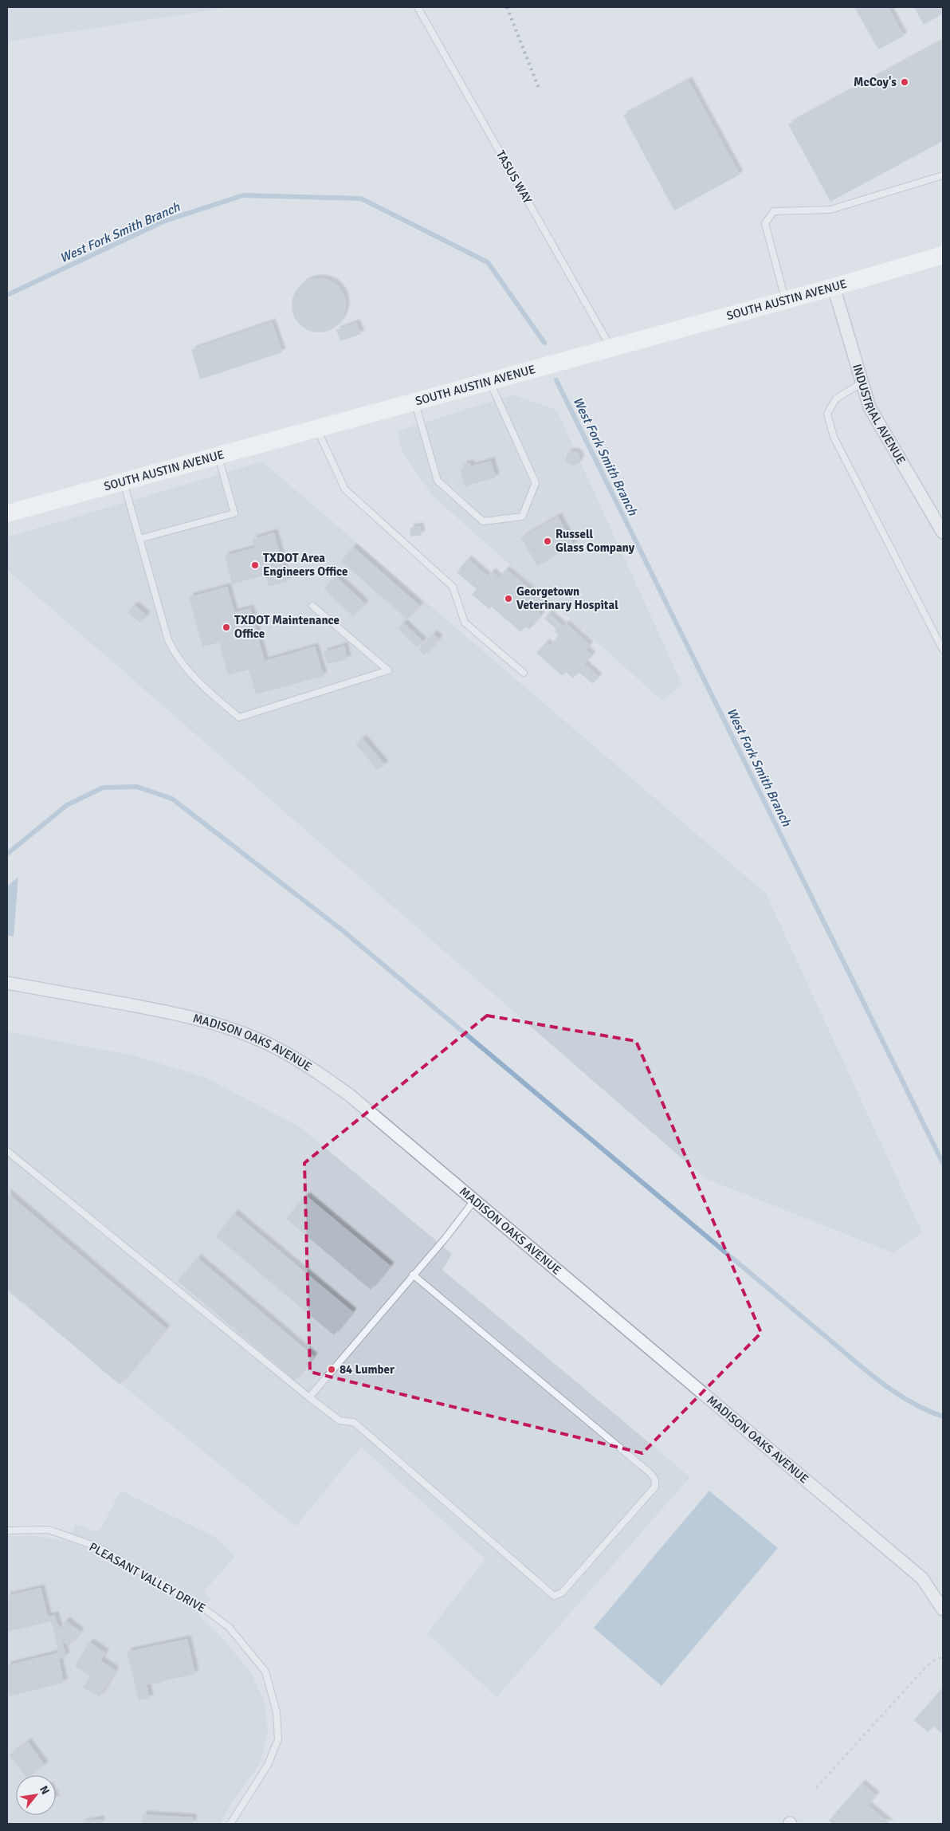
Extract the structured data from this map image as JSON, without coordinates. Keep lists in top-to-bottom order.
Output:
{
  "streets": {
    "main road": ["SOUTH AUSTIN AVENUE"],
    "street": ["INDUSTRIAL AVENUE", "MADISON OAKS AVENUE"],
    "lane": ["TASUS WAY", "PLEASANT VALLEY DRIVE"]
  },
  "crossings": [
    ["TASUS WAY", "SOUTH AUSTIN AVENUE"],
    ["SOUTH AUSTIN AVENUE", "INDUSTRIAL AVENUE"]
  ],
  "water": ["West Fork Smith Branch"],
  "places": [
    "McCoy's",
    "Russell Glass Company",
    "TXDOT Area Engineers Office",
    "Georgetown Veterinary Hospital",
    "TXDOT Maintenance Office",
    "84 Lumber"
  ],
  "north": "top right"
}
